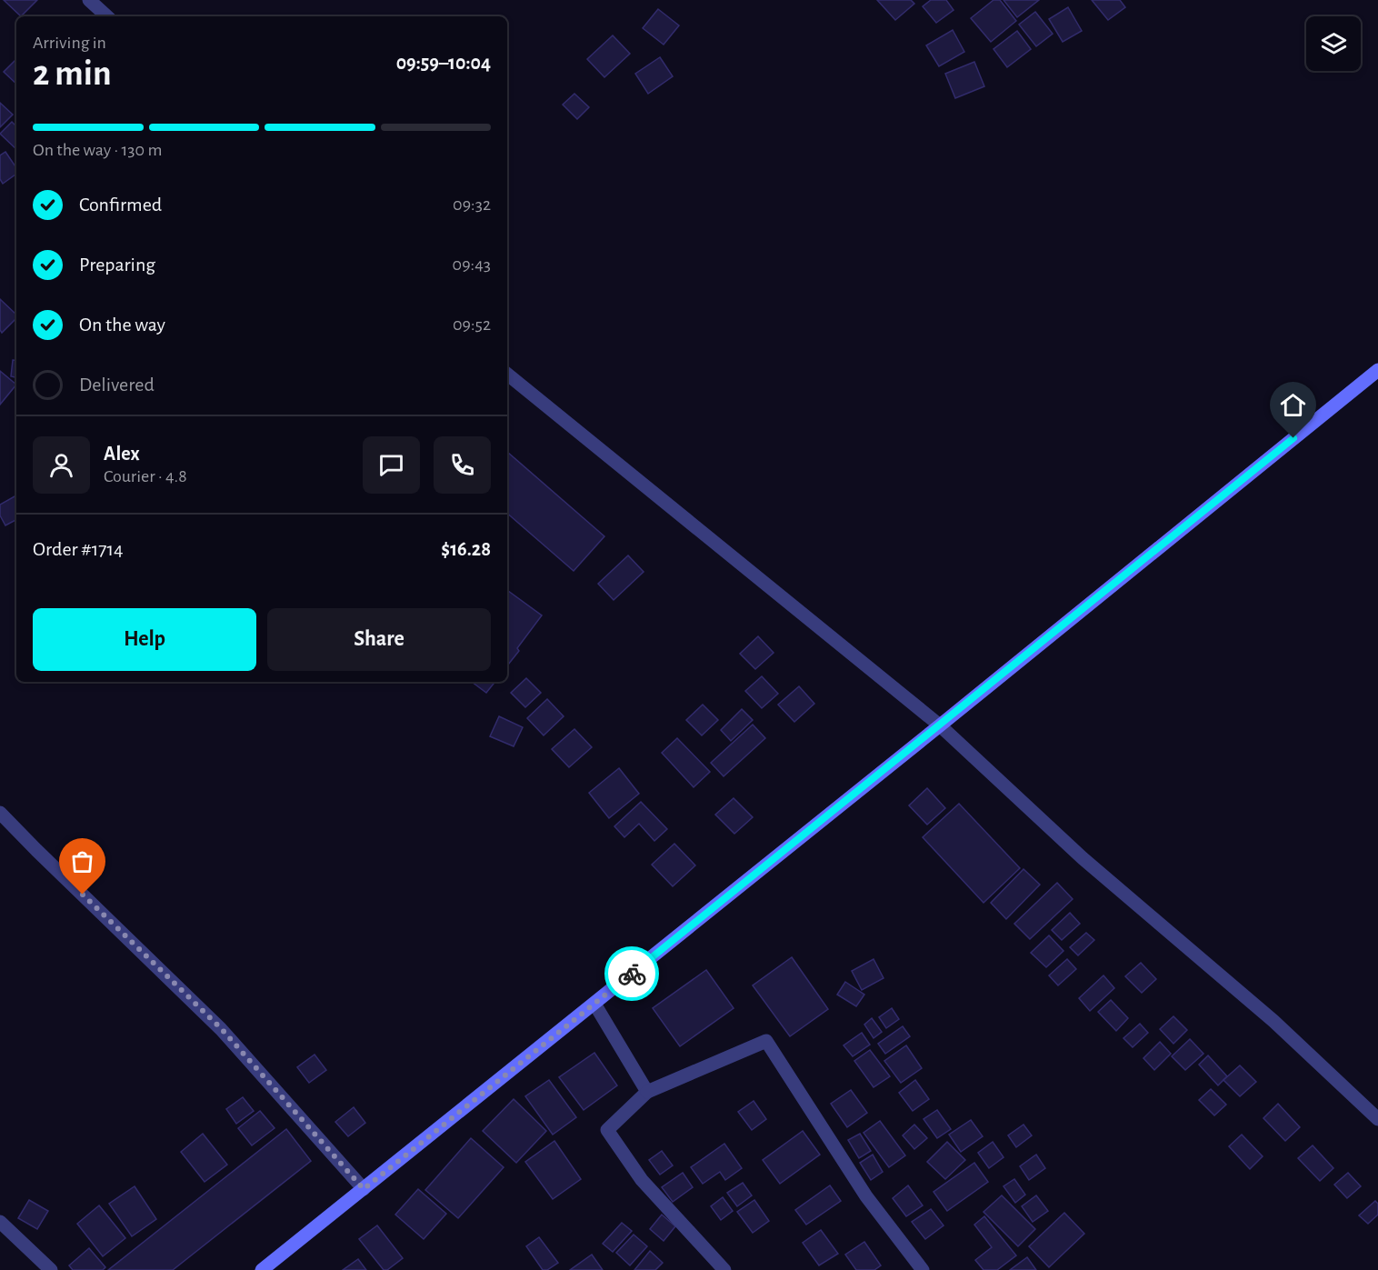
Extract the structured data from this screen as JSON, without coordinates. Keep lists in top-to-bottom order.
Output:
{
  "page": {
    "heading": ["2 min", "Arriving in", "09:59–10:04"],
    "panel": [
      "Alex",
      "Courier · 4.8",
      "Order #1714",
      "$16.28"
    ],
    "bar": "On the way · 130 m",
    "list": [
      ["Confirmed", "09:32"],
      ["Preparing", "09:43"],
      ["On the way", "09:52"],
      "Delivered"
    ],
    "buttons": ["Help", "Share"]
  }
}
